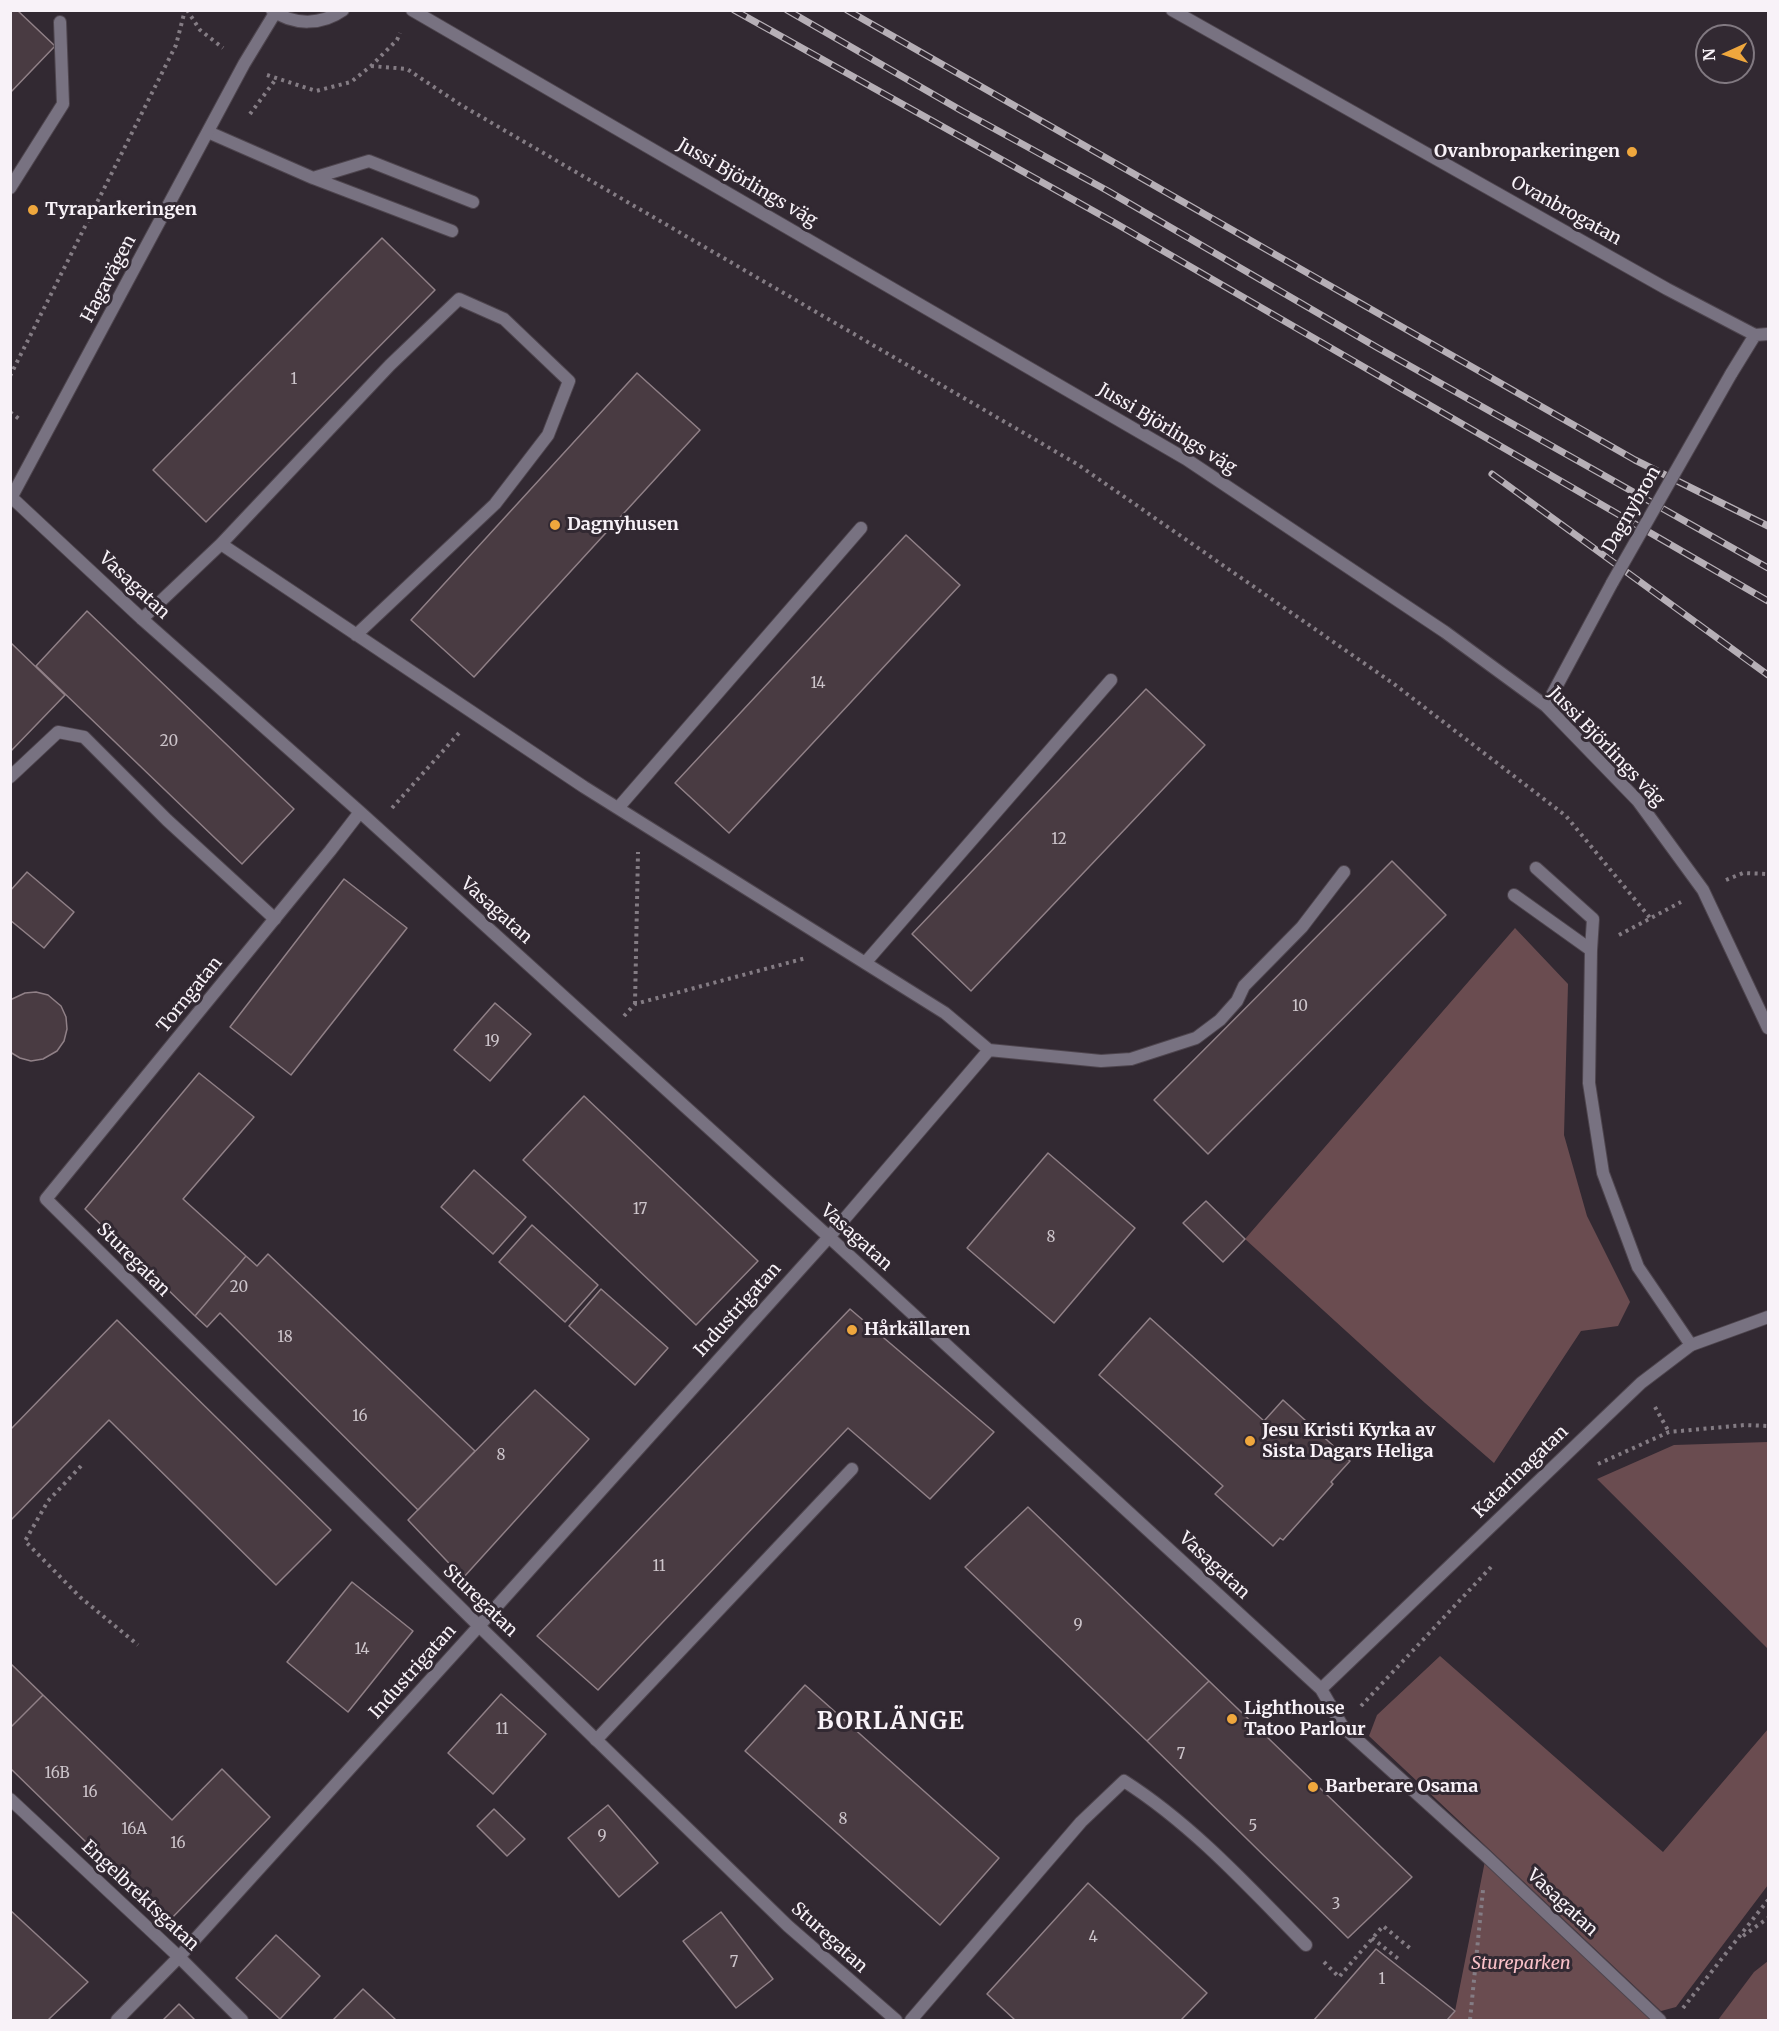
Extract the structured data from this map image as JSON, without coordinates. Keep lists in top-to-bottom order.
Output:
{
  "streets": {
    "street": [
      "Jussi Björlings väg",
      "Ovanbrogatan",
      "Hagavägen",
      "Dagnybron",
      "Vasagatan",
      "Torngatan",
      "Sturegatan",
      "Industrigatan",
      "Katarinagatan",
      "Engelbrektsgatan"
    ]
  },
  "crossings": [
    ["Jussi Björlings väg", "Dagnybron"],
    ["Ovanbrogatan", "Dagnybron"],
    ["Hagavägen", "Vasagatan"],
    ["Vasagatan", "Torngatan"],
    ["Vasagatan", "Industrigatan"],
    ["Vasagatan", "Katarinagatan"],
    ["Torngatan", "Sturegatan"],
    ["Sturegatan", "Industrigatan"],
    ["Industrigatan", "Engelbrektsgatan"]
  ],
  "districts": ["BORLÄNGE"],
  "parks": ["Stureparken"],
  "places": [
    "Ovanbroparkeringen",
    "Tyraparkeringen",
    "Dagnyhusen",
    "Hårkällaren",
    "Jesu Kristi Kyrka av Sista Dagars Heliga",
    "Lighthouse Tatoo Parlour",
    "Barberare Osama"
  ],
  "house_numbers": [
    "1",
    "14",
    "20",
    "12",
    "10",
    "19",
    "17",
    "8",
    "20",
    "18",
    "16",
    "8",
    "11",
    "9",
    "14",
    "11",
    "7",
    "16B",
    "16",
    "8",
    "5",
    "16A",
    "9",
    "16",
    "3",
    "4",
    "7",
    "1"
  ],
  "north": "left"
}
